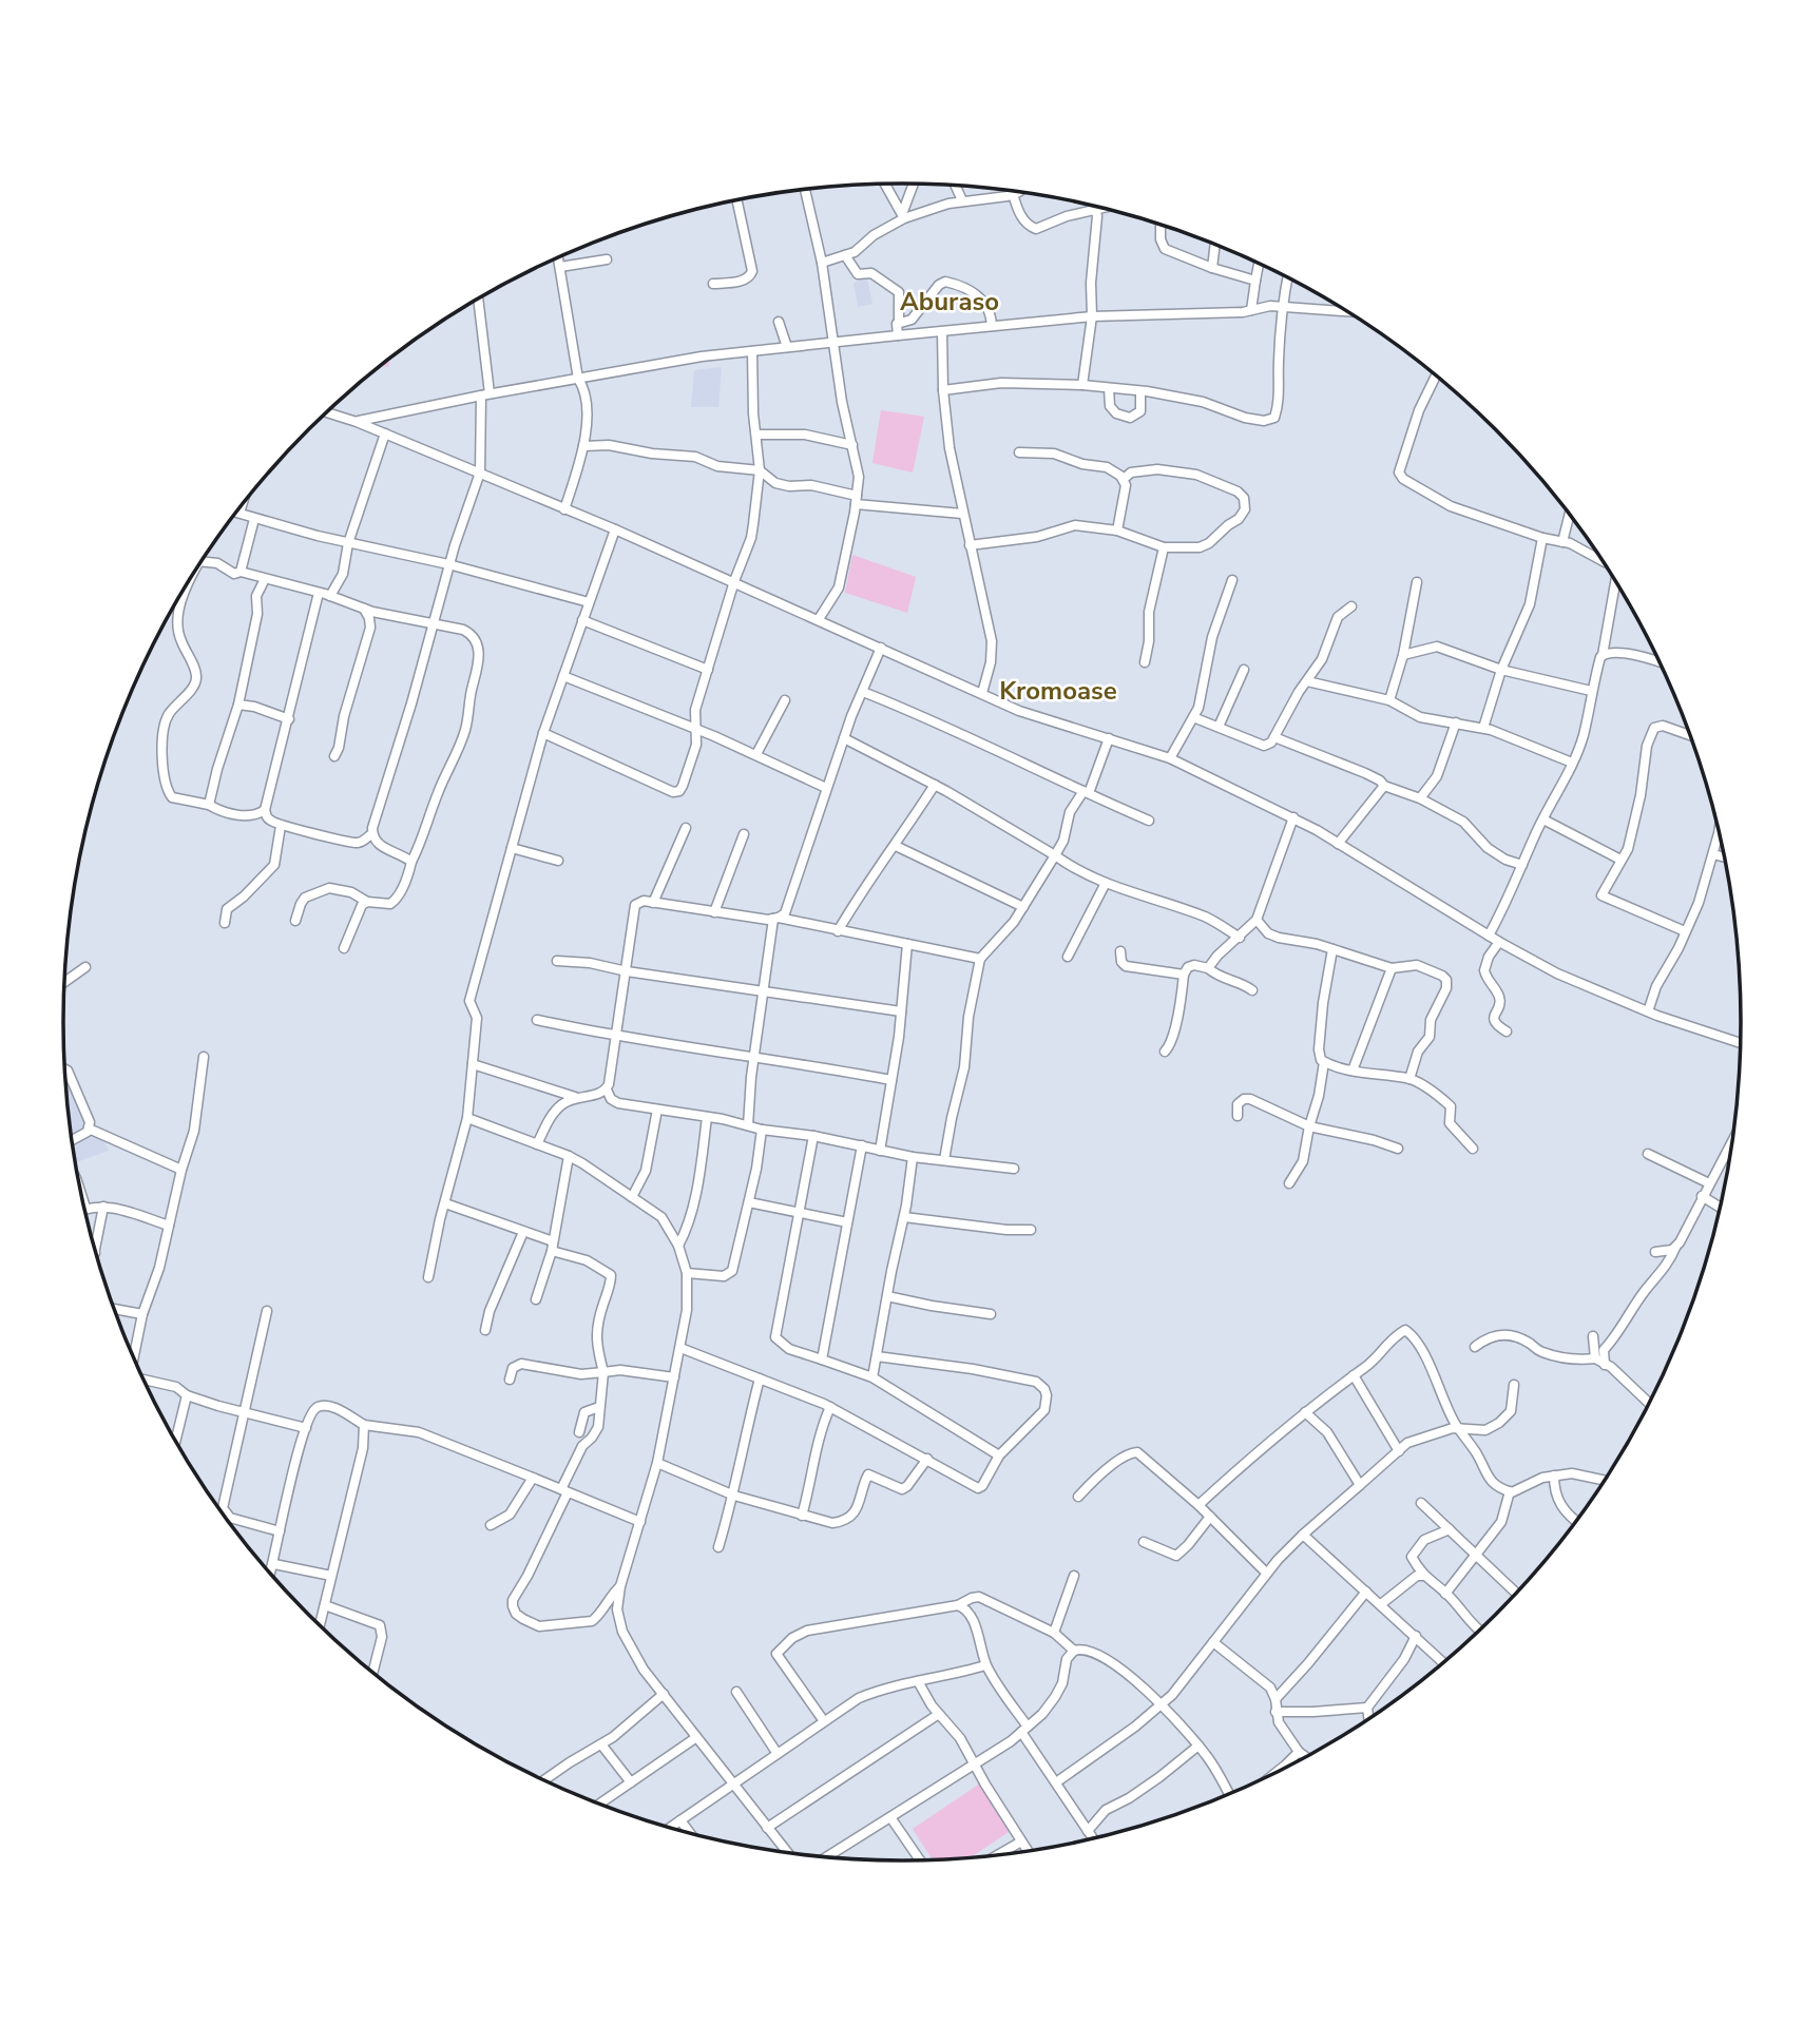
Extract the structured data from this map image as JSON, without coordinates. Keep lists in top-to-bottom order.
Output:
{
  "districts": ["Aburaso", "Kromoase"]
}
